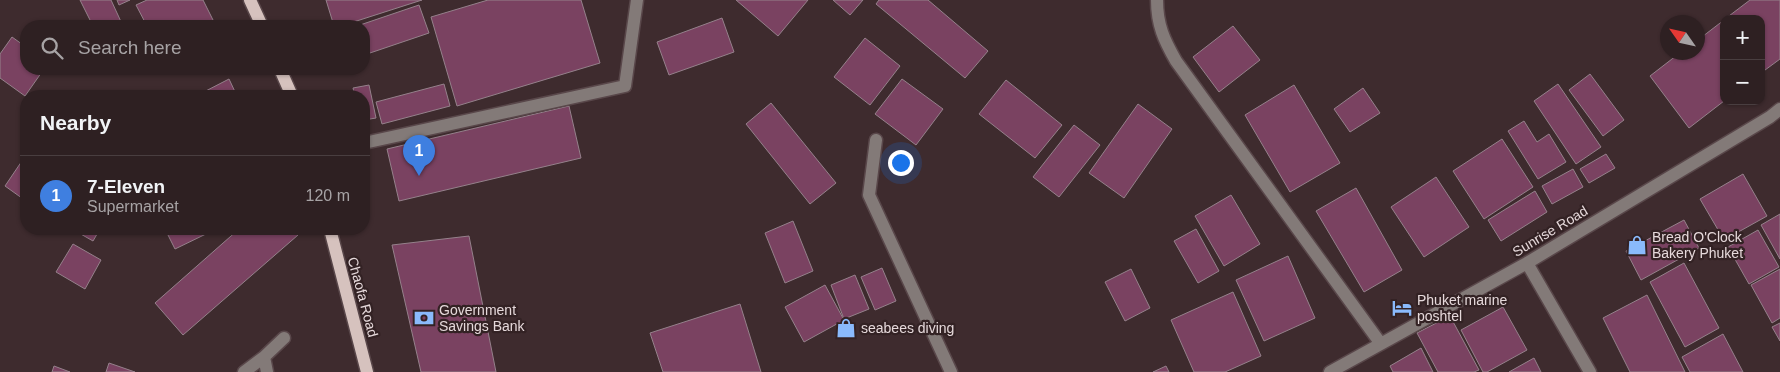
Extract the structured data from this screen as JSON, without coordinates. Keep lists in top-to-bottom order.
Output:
{
  "streets": {
    "main road": ["Chaofa Road"],
    "street": ["Sunrise Road"]
  },
  "places": {
    "shop": ["Bread O'Clock Bakery Phuket", "seabees diving"],
    "hotel": ["Phuket marine poshtel"],
    "bank": ["Government Savings Bank"]
  },
  "north": "top left",
  "page": {
    "map_buttons": ["+", "−"],
    "search": "Search here",
    "heading": "Nearby",
    "pins": "1",
    "list": [
      {
        "mark": "1",
        "name": "7-Eleven",
        "note": "Supermarket",
        "value": "120 m"
      }
    ]
  }
}
